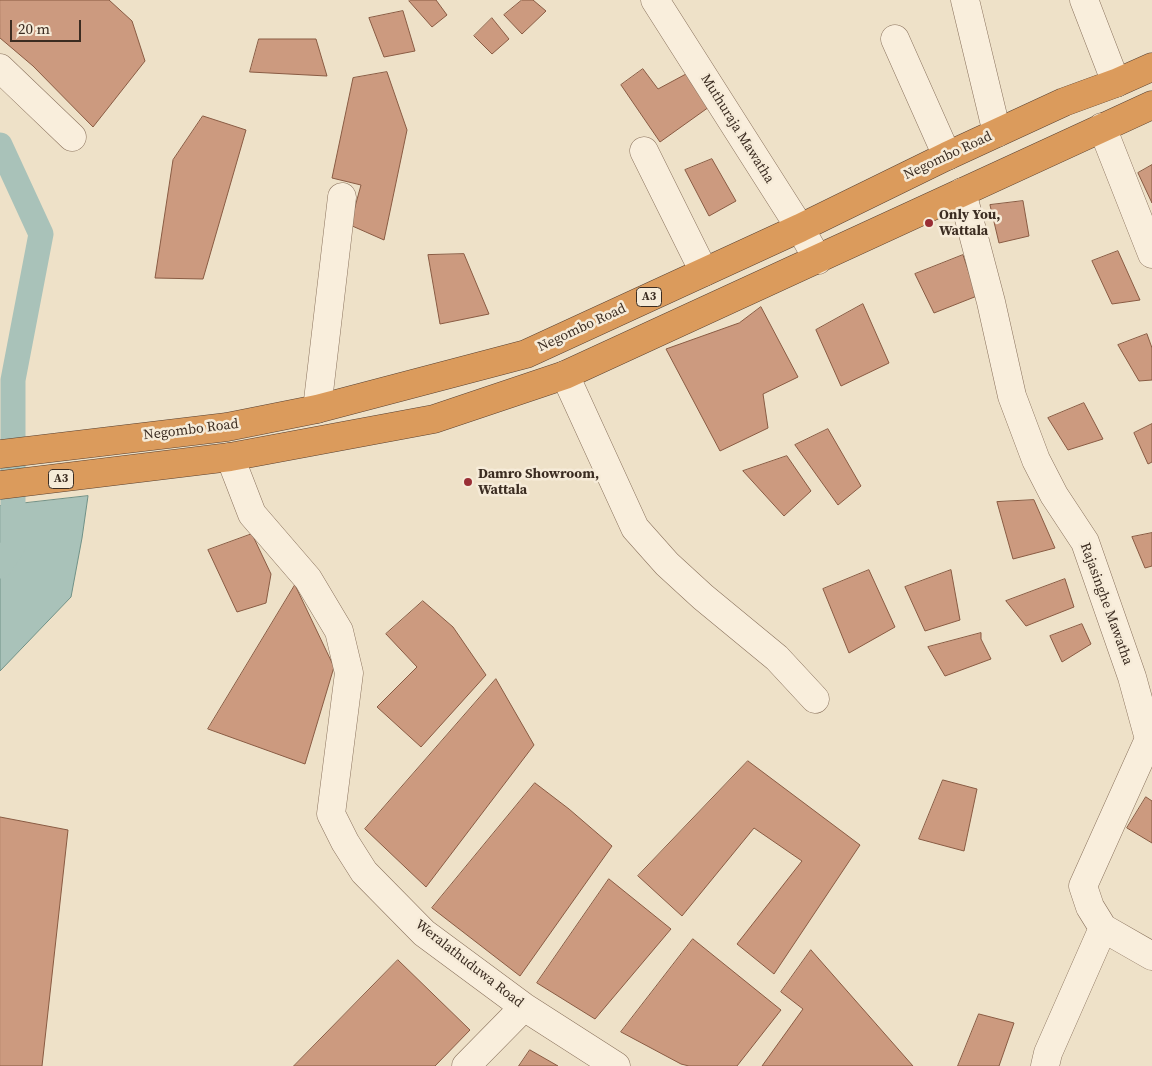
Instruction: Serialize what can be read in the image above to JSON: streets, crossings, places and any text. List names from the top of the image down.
{
  "streets": {
    "highway": ["Negombo Road", "A3"],
    "street": ["Muthuraja Mawatha", "Rajasinghe Mawatha", "Weralathuduwa Road"]
  },
  "crossings": [
    ["Muthuraja Mawatha", "Negombo Road"],
    ["Muthuraja Mawatha", "A3"],
    ["A3", "Rajasinghe Mawatha"],
    ["A3", "Weralathuduwa Road"]
  ],
  "places": ["Only You, Wattala", "Damro Showroom, Wattala"],
  "scale_bar": "20 m"
}
